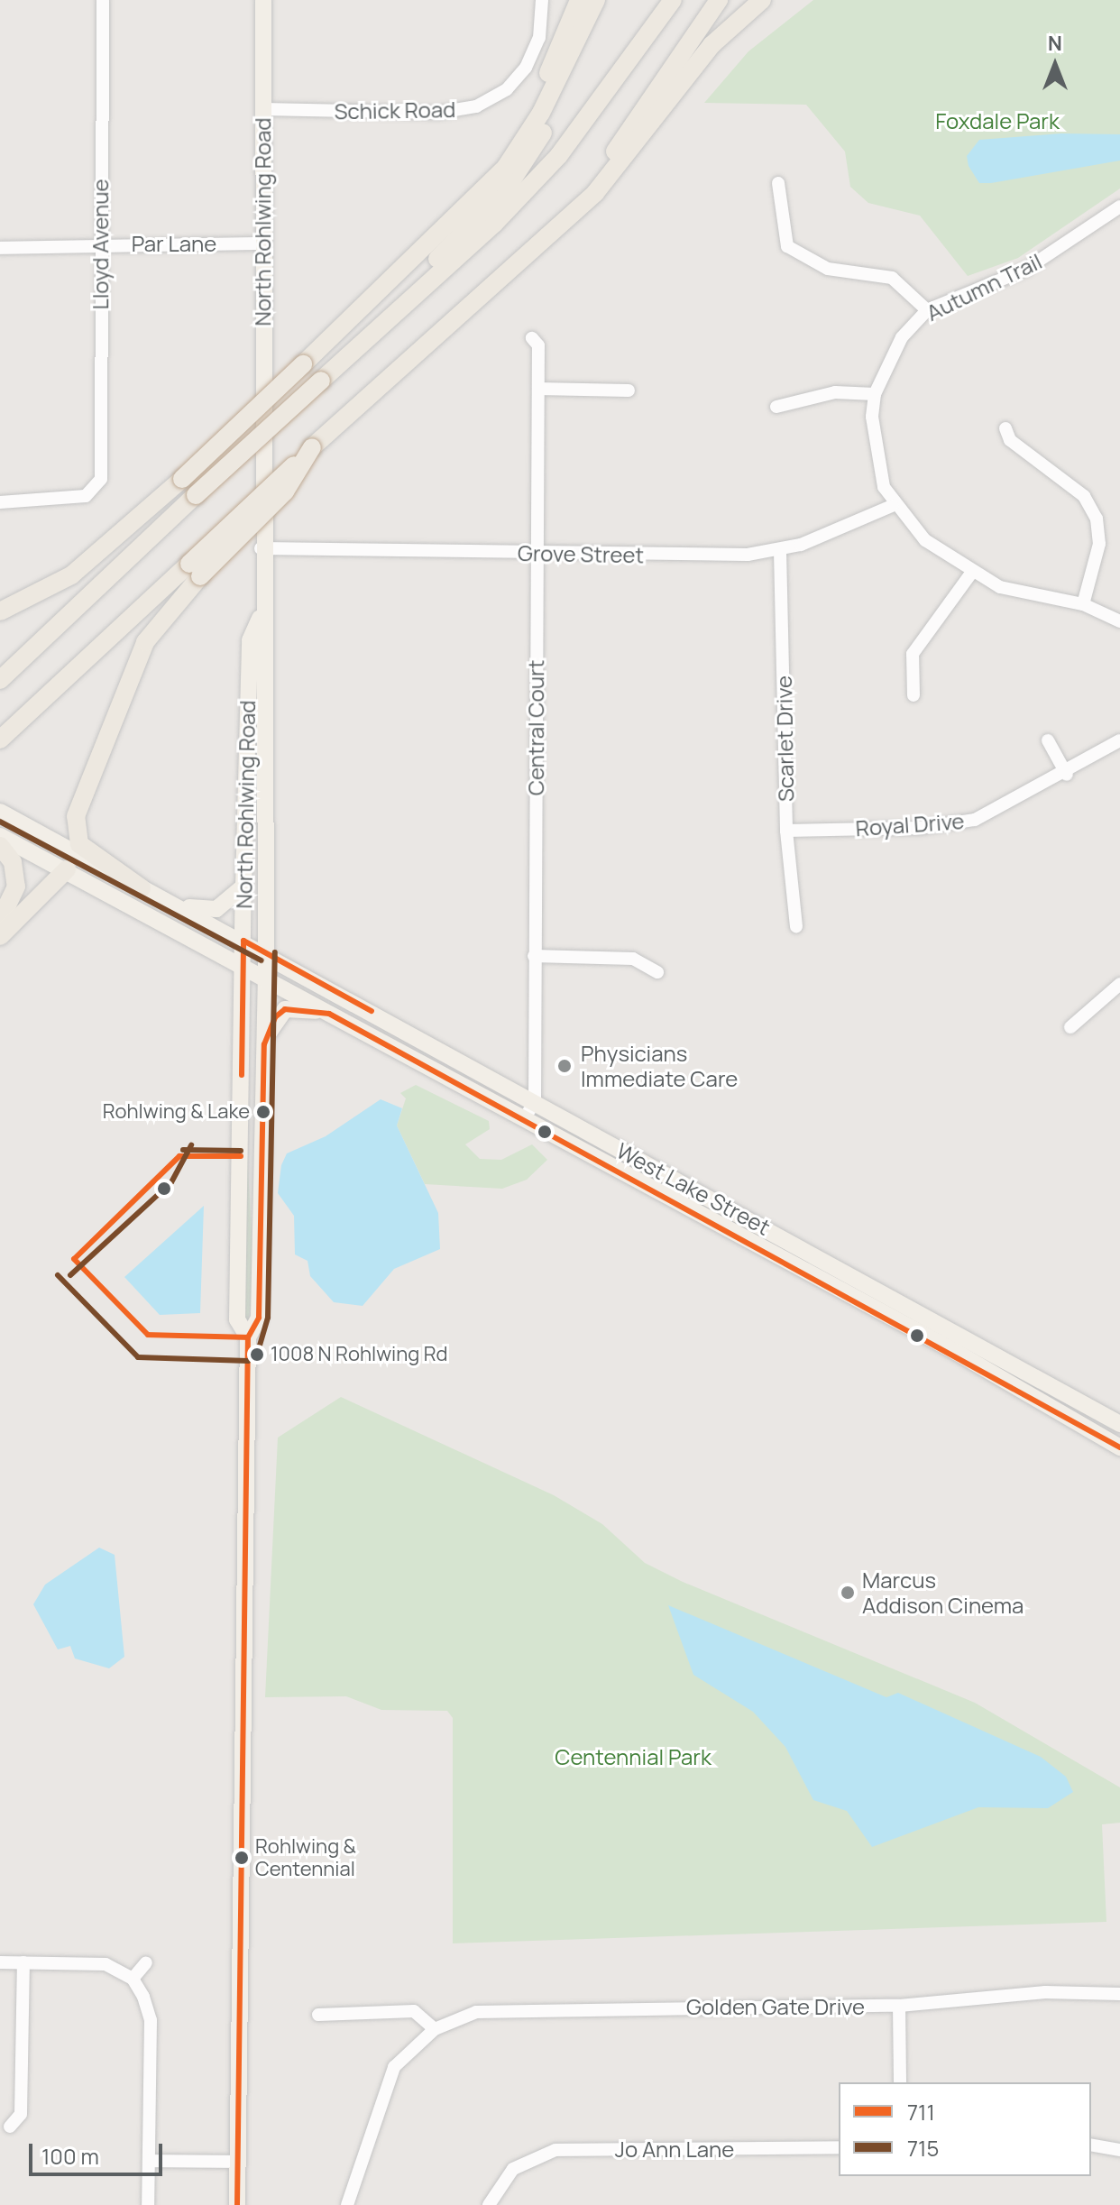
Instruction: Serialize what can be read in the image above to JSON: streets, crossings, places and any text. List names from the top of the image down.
{
  "streets": {
    "main road": ["North Rohlwing Road", "West Lake Street"],
    "street": [
      "Schick Road",
      "Par Lane",
      "Lloyd Avenue",
      "Autumn Trail",
      "Grove Street",
      "Central Court",
      "Scarlet Drive",
      "Royal Drive",
      "Golden Gate Drive",
      "Jo Ann Lane"
    ]
  },
  "crossings": [
    ["Schick Road", "North Rohlwing Road"],
    ["North Rohlwing Road", "Par Lane"],
    ["North Rohlwing Road", "Grove Street"],
    ["North Rohlwing Road", "West Lake Street"],
    ["Par Lane", "Lloyd Avenue"],
    ["Grove Street", "Central Court"],
    ["Grove Street", "Scarlet Drive"],
    ["Central Court", "West Lake Street"],
    ["Scarlet Drive", "Royal Drive"]
  ],
  "parks": ["Foxdale Park", "Centennial Park"],
  "places": [
    "Physicians Immediate Care",
    "Rohlwing & Lake",
    "1008 N Rohlwing Rd",
    "Marcus Addison Cinema",
    "Rohlwing & Centennial"
  ],
  "lines": ["transit line 715", "transit line 711"],
  "legend": ["711", "715"],
  "scale_bar": "100 m",
  "north": "top"
}
